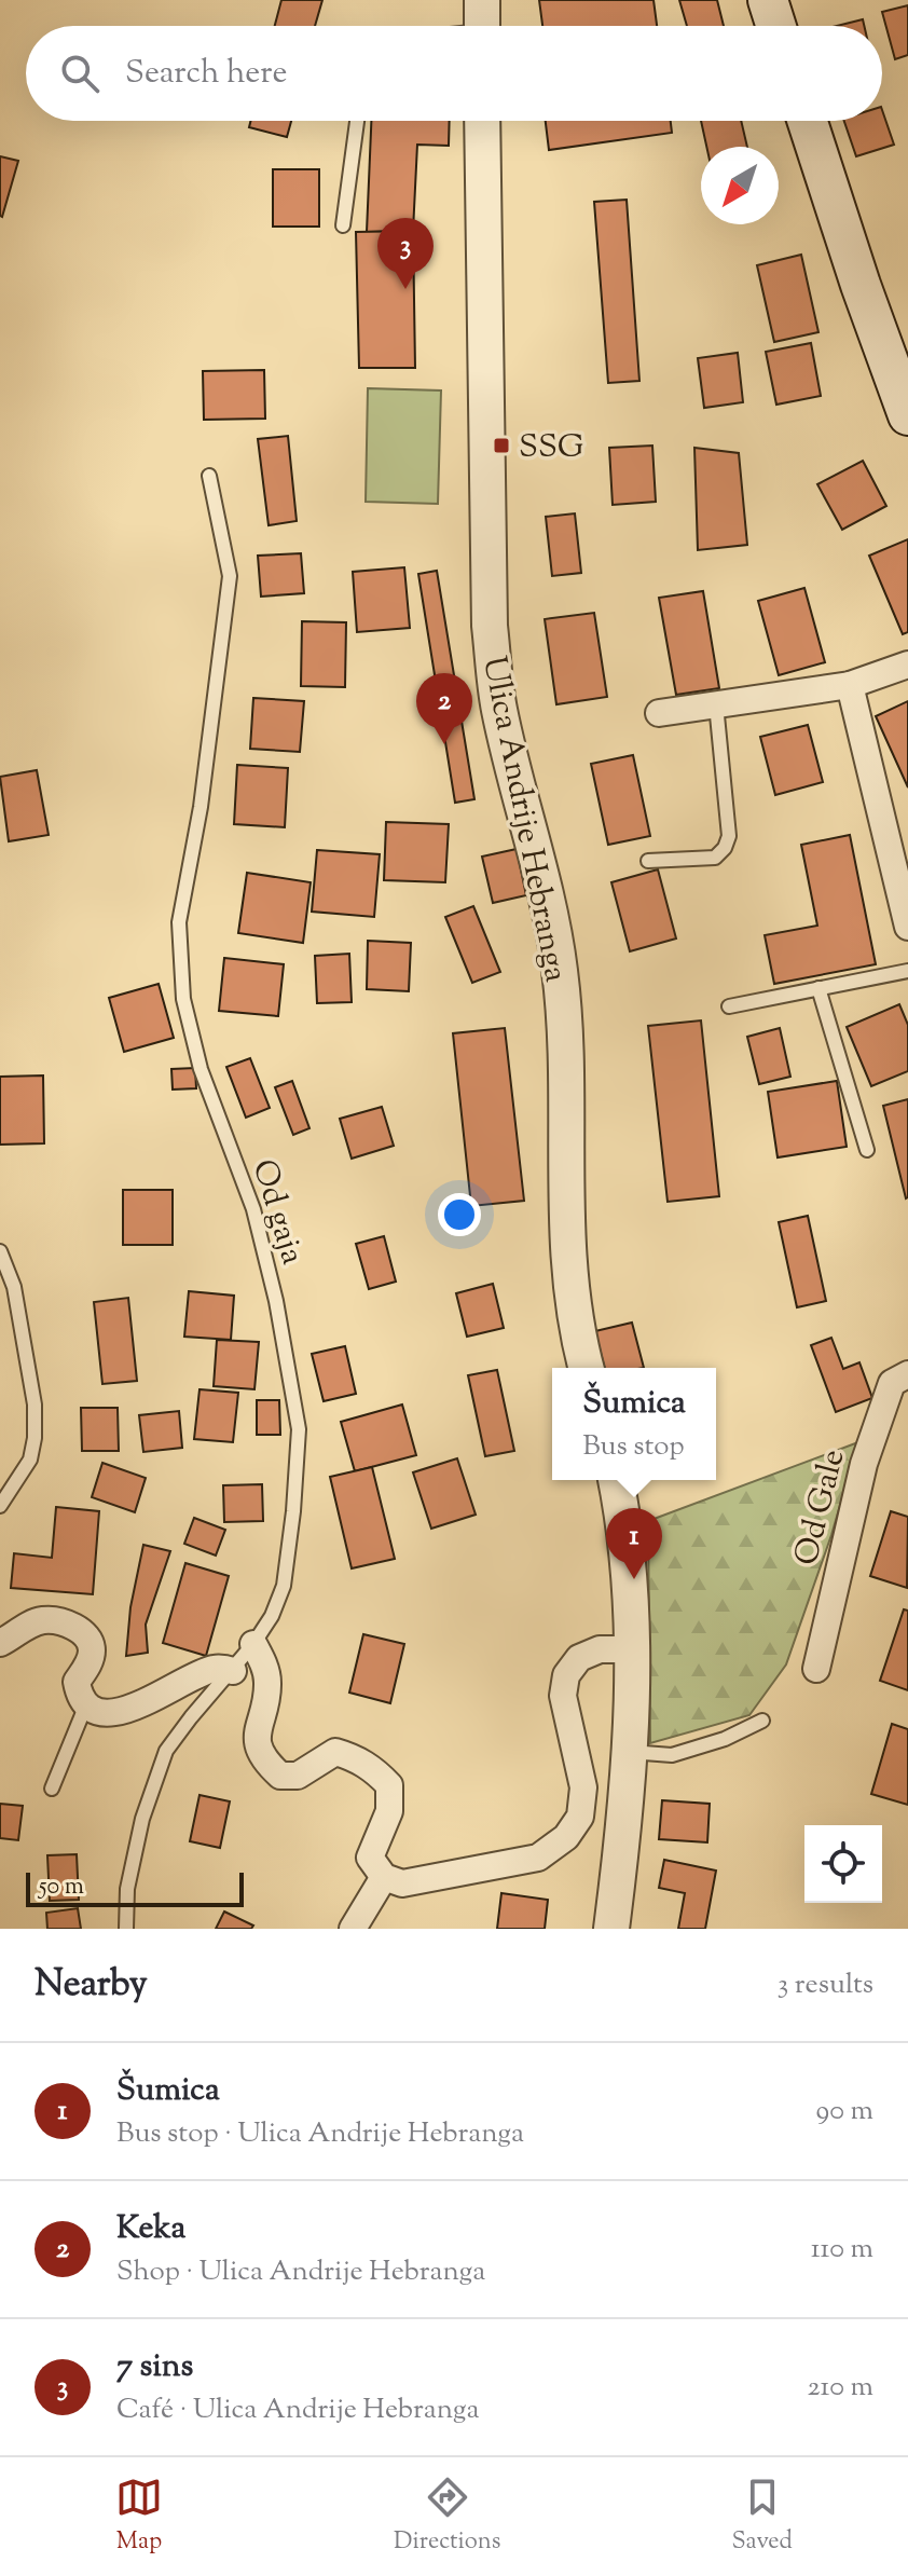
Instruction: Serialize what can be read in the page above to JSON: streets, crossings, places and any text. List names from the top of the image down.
{
  "streets": {
    "street": ["Ulica Andrije Hebranga", "Od Gale"],
    "lane": ["Od gaja"]
  },
  "places": {
    "transit": ["SSG"]
  },
  "scale_bar": "50 m",
  "north": "bottom left",
  "page": {
    "search": "Search here",
    "pins": ["3", "2", "1"],
    "popup": ["Šumica", "Bus stop"],
    "scale": "50 m",
    "heading": ["Nearby", "3 results"],
    "list": [
      {
        "mark": "1",
        "name": "Šumica",
        "note": "Bus stop · Ulica Andrije Hebranga",
        "value": "90 m"
      },
      {
        "mark": "2",
        "name": "Keka",
        "note": "Shop · Ulica Andrije Hebranga",
        "value": "110 m"
      },
      {
        "mark": "3",
        "name": "7 sins",
        "note": "Café · Ulica Andrije Hebranga",
        "value": "210 m"
      }
    ],
    "nav": ["Map", "Directions", "Saved"]
  }
}
